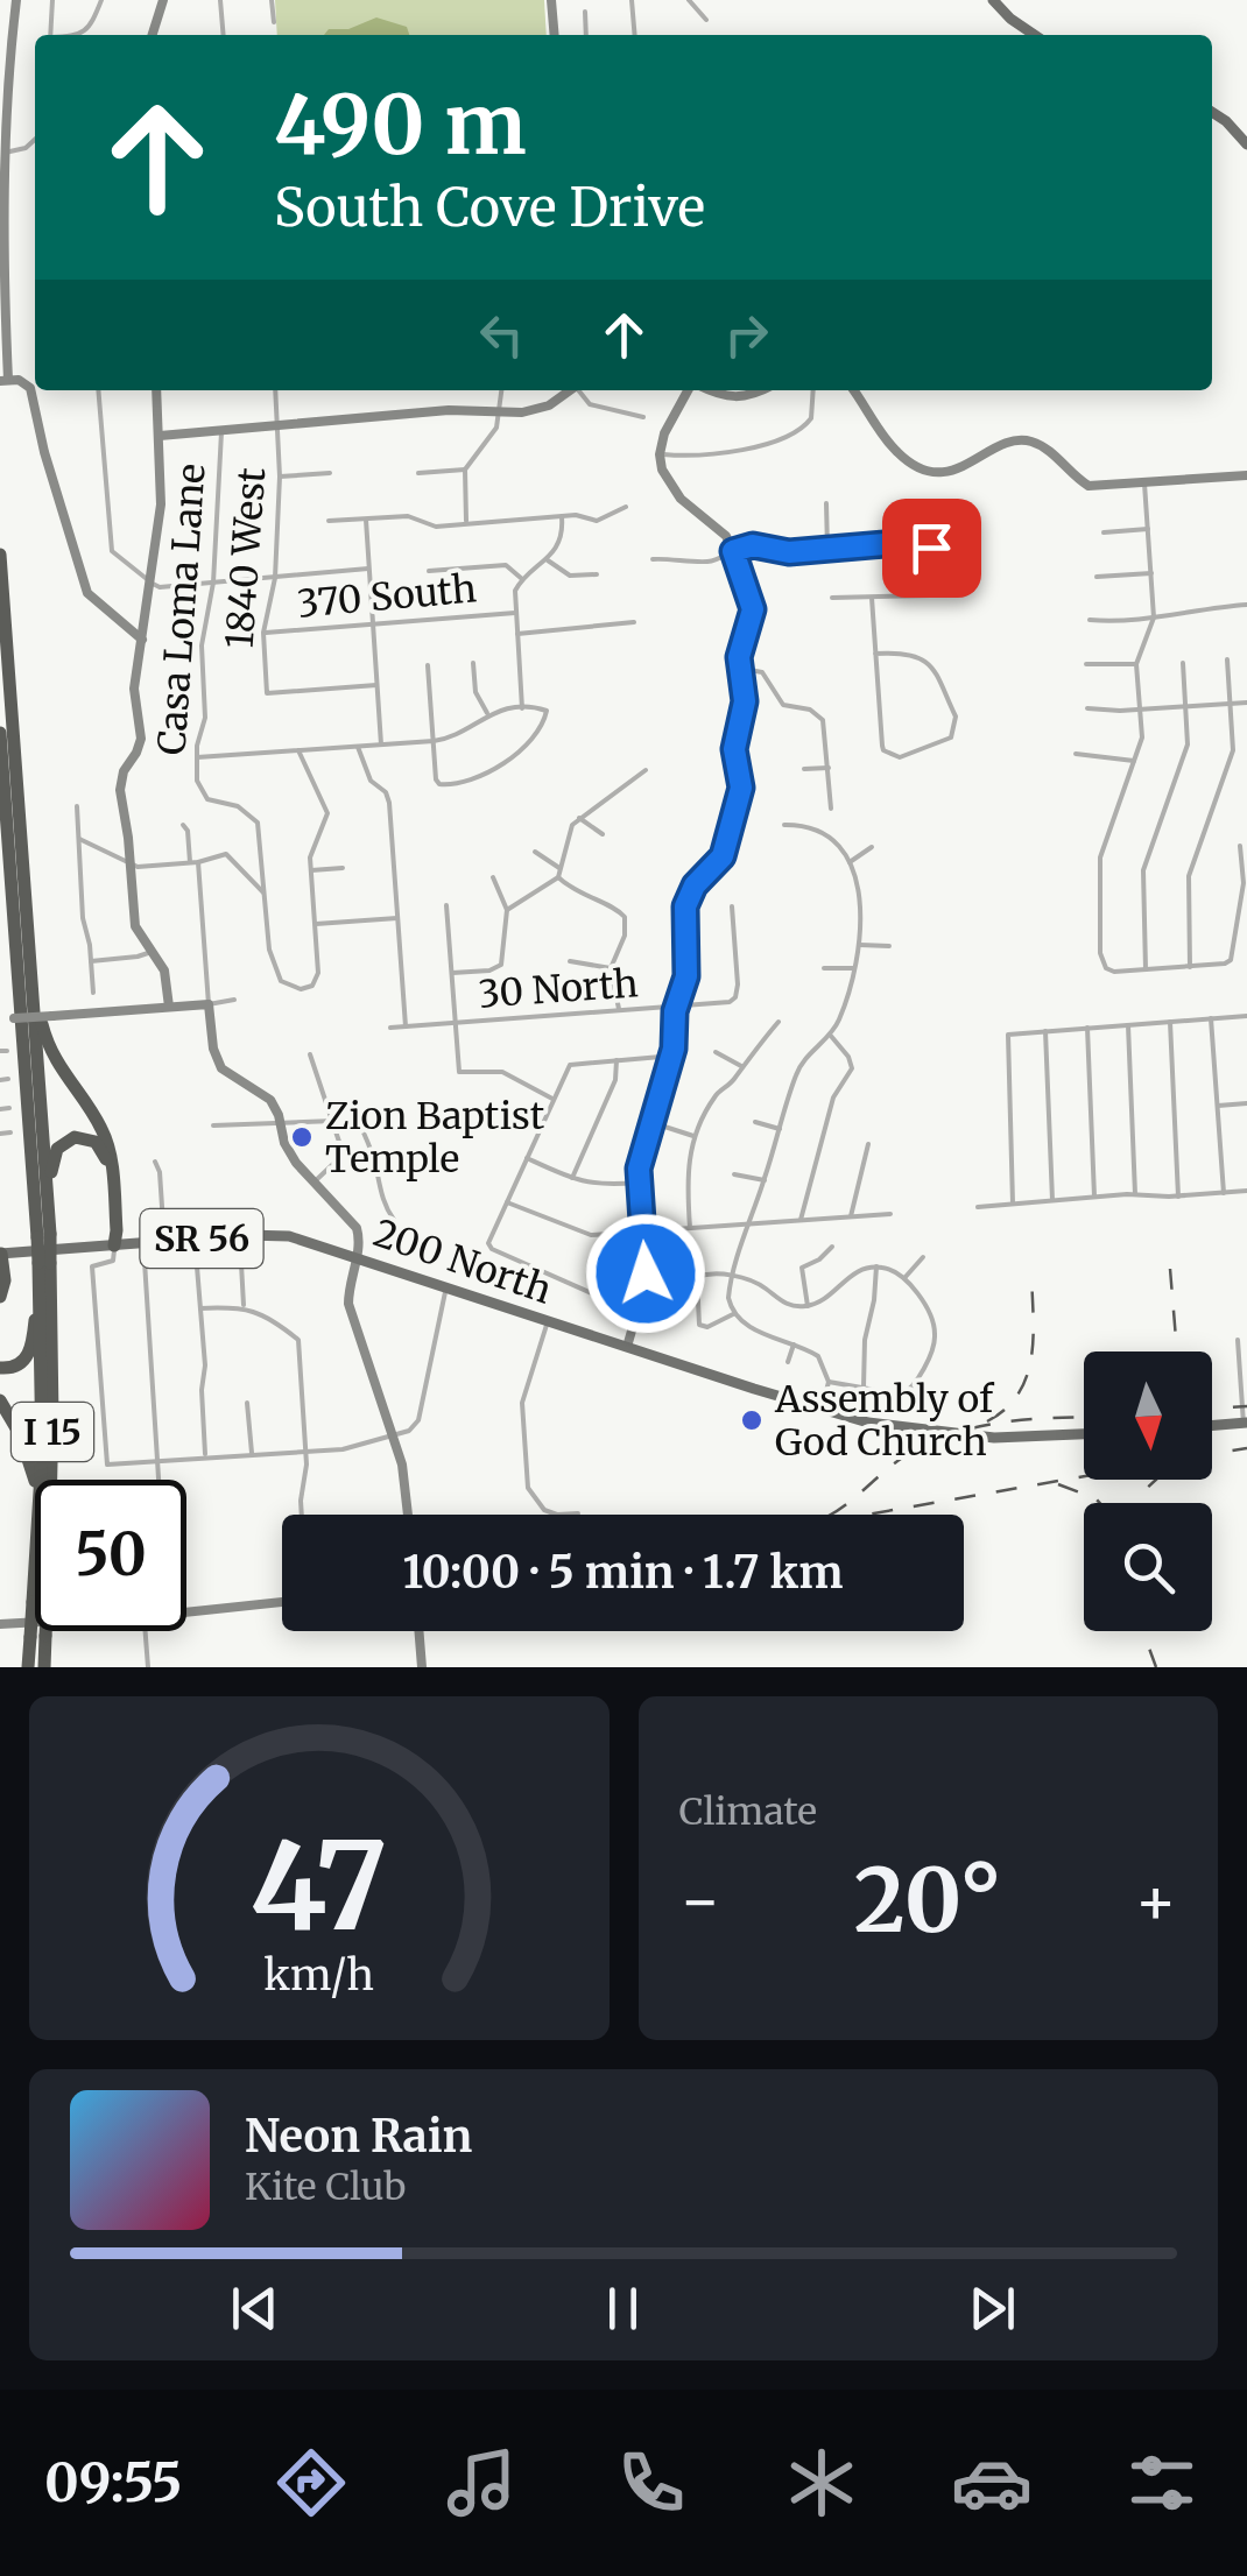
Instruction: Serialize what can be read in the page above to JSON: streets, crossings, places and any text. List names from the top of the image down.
{
  "streets": {
    "highway": ["I 15"],
    "main road": ["SR 56", "200 North"],
    "street": [
      "1840 West",
      "370 South",
      "Casa Loma Lane",
      "30 North"
    ]
  },
  "crossings": [
    ["1840 West", "370 South"]
  ],
  "places": ["Zion Baptist Temple", "Assembly of God Church"],
  "north": "bottom",
  "page": {
    "turn": ["490 m", "South Cove Drive"],
    "limit": "50",
    "trip": "10:00 · 5 min · 1.7 km",
    "tile": "Climate",
    "heat": ["−", "20°", "+"],
    "song": ["Neon Rain", "Kite Club"],
    "tabs": "09:55",
    "gauge": ["47", "km/h"]
  }
}
